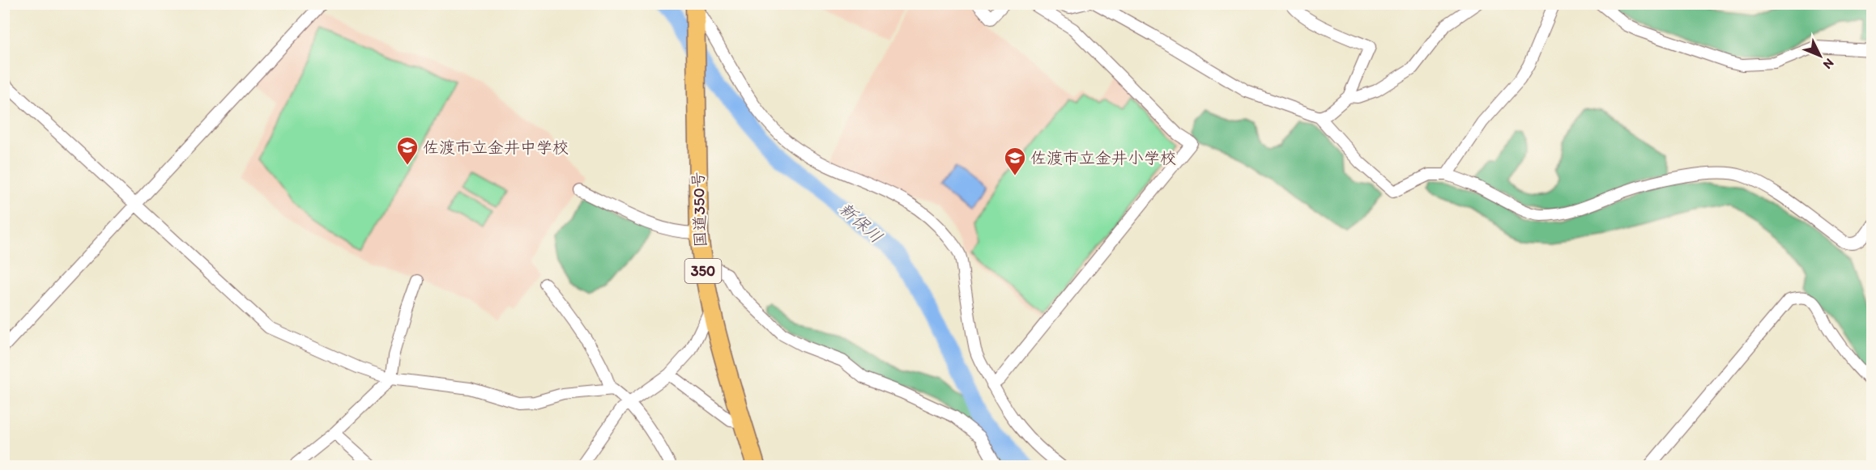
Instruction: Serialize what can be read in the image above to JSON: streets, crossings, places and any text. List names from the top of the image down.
{
  "streets": {
    "highway": ["国道350号", "350"]
  },
  "water": ["新保川"],
  "places": {
    "school or university": ["佐渡市立金井中学校", "佐渡市立金井小学校"]
  },
  "north": "bottom right"
}
